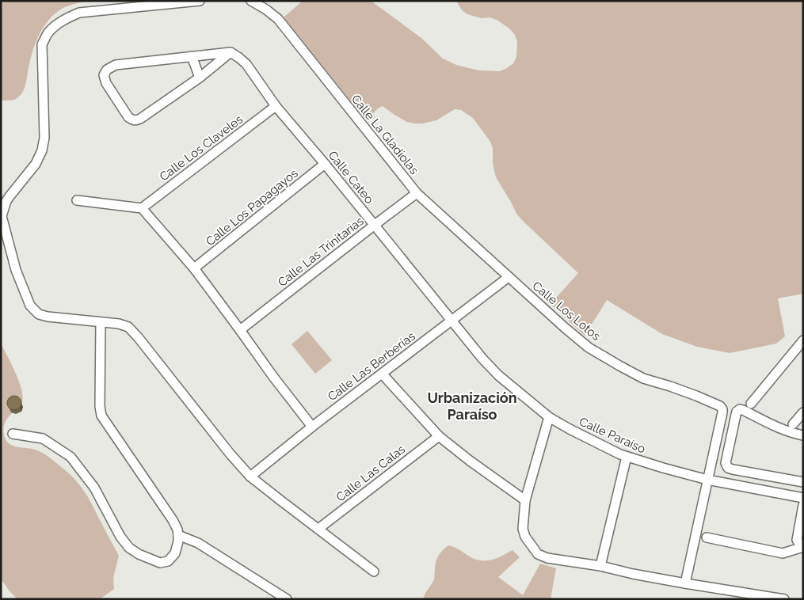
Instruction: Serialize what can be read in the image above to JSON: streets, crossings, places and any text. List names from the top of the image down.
{
  "streets": {
    "street": [
      "Calle La Gladiolas",
      "Calle Los Claveles",
      "Calle Cateo",
      "Calle Los Papagayos",
      "Calle Las Trinitarias",
      "Calle Los Lotos",
      "Calle Las Berberías",
      "Calle Paraíso",
      "Calle Las Calas"
    ]
  },
  "crossings": [
    ["Calle La Gladiolas", "Calle Las Trinitarias"],
    ["Calle La Gladiolas", "Calle Los Lotos"],
    ["Calle La Gladiolas", "Calle Las Berberías"],
    ["Calle Los Claveles", "Calle Cateo"],
    ["Calle Cateo", "Calle Los Papagayos"],
    ["Calle Cateo", "Calle Las Trinitarias"],
    ["Calle Cateo", "Calle Las Berberías"],
    ["Calle Cateo", "Calle Paraíso"],
    ["Calle Los Lotos", "Calle Las Berberías"],
    ["Calle Los Lotos", "Calle Paraíso"],
    ["Calle Las Berberías", "Calle Paraíso"]
  ],
  "districts": ["Urbanización Paraíso"]
}
